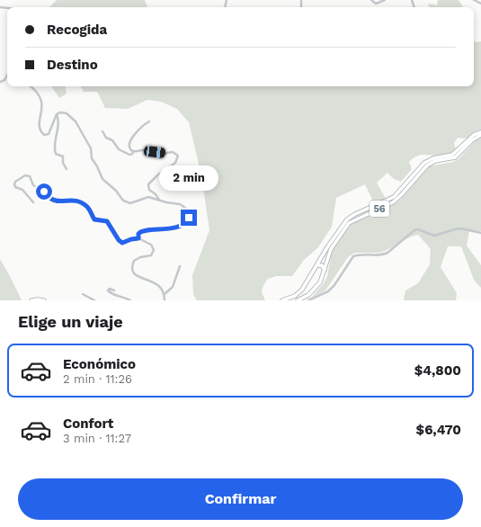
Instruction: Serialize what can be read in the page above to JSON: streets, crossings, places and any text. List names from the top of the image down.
{
  "streets": {
    "main road": ["56"]
  },
  "page": {
    "banner": ["Recogida", "Destino"],
    "bubble": "2 min",
    "heading": "Elige un viaje",
    "list": [
      {
        "name": "Económico",
        "note": "2 min · 11:26",
        "value": "$4,800"
      },
      {
        "name": "Confort",
        "note": "3 min · 11:27",
        "value": "$6,470"
      }
    ],
    "buttons": "Confirmar"
  }
}
